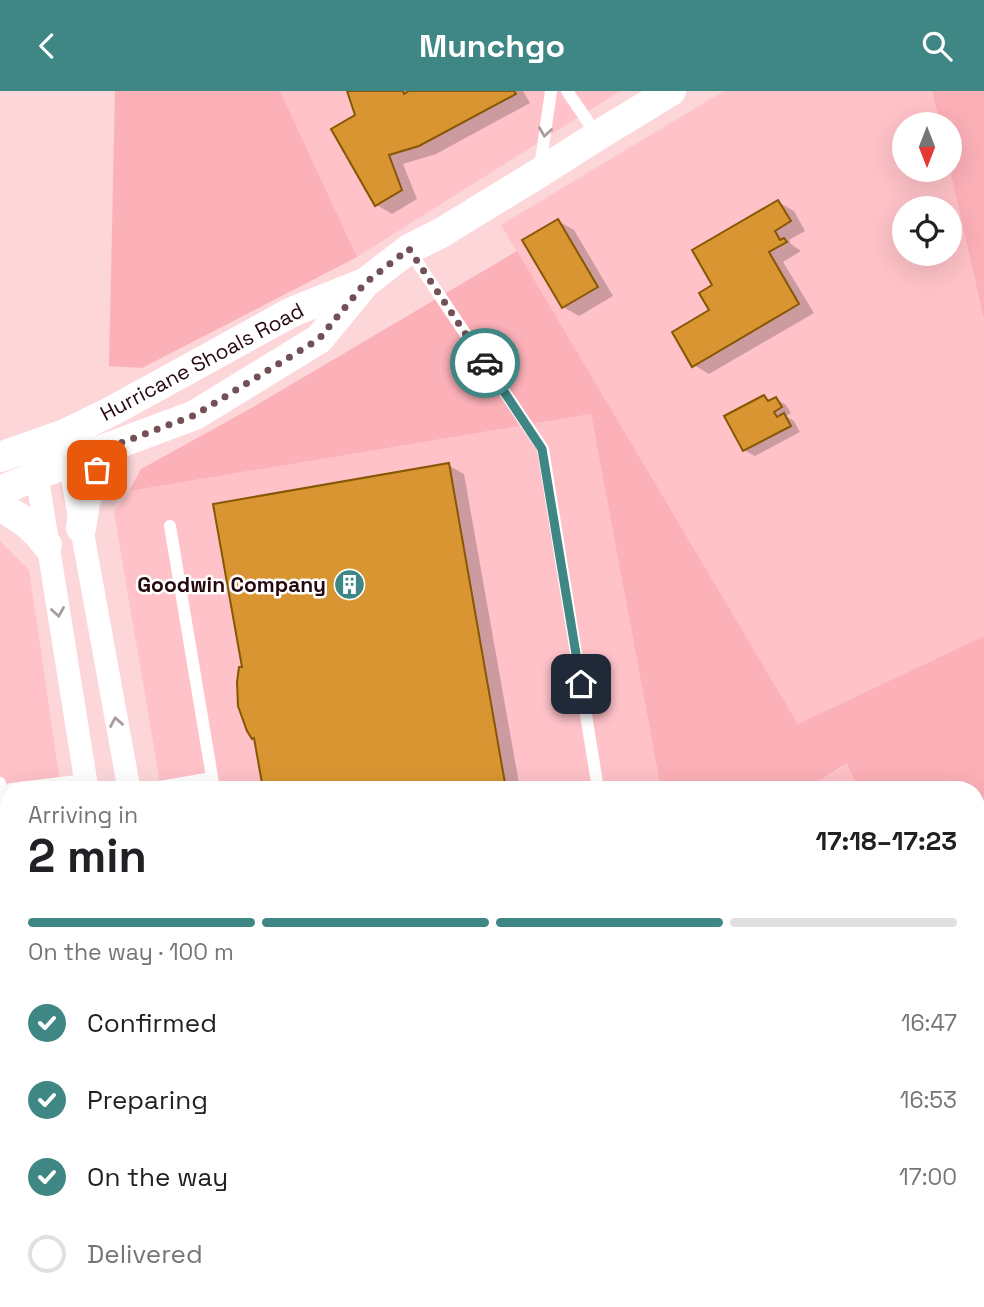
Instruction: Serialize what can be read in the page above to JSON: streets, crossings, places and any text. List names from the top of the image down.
{
  "streets": {
    "street": ["Hurricane Shoals Road"]
  },
  "places": {
    "building": ["Goodwin Company"]
  },
  "north": "bottom",
  "page": {
    "header": "Munchgo",
    "heading": ["2 min", "Arriving in", "17:18–17:23"],
    "bar": "On the way · 100 m",
    "list": [
      ["Confirmed", "16:47"],
      ["Preparing", "16:53"],
      ["On the way", "17:00"],
      "Delivered"
    ]
  }
}
